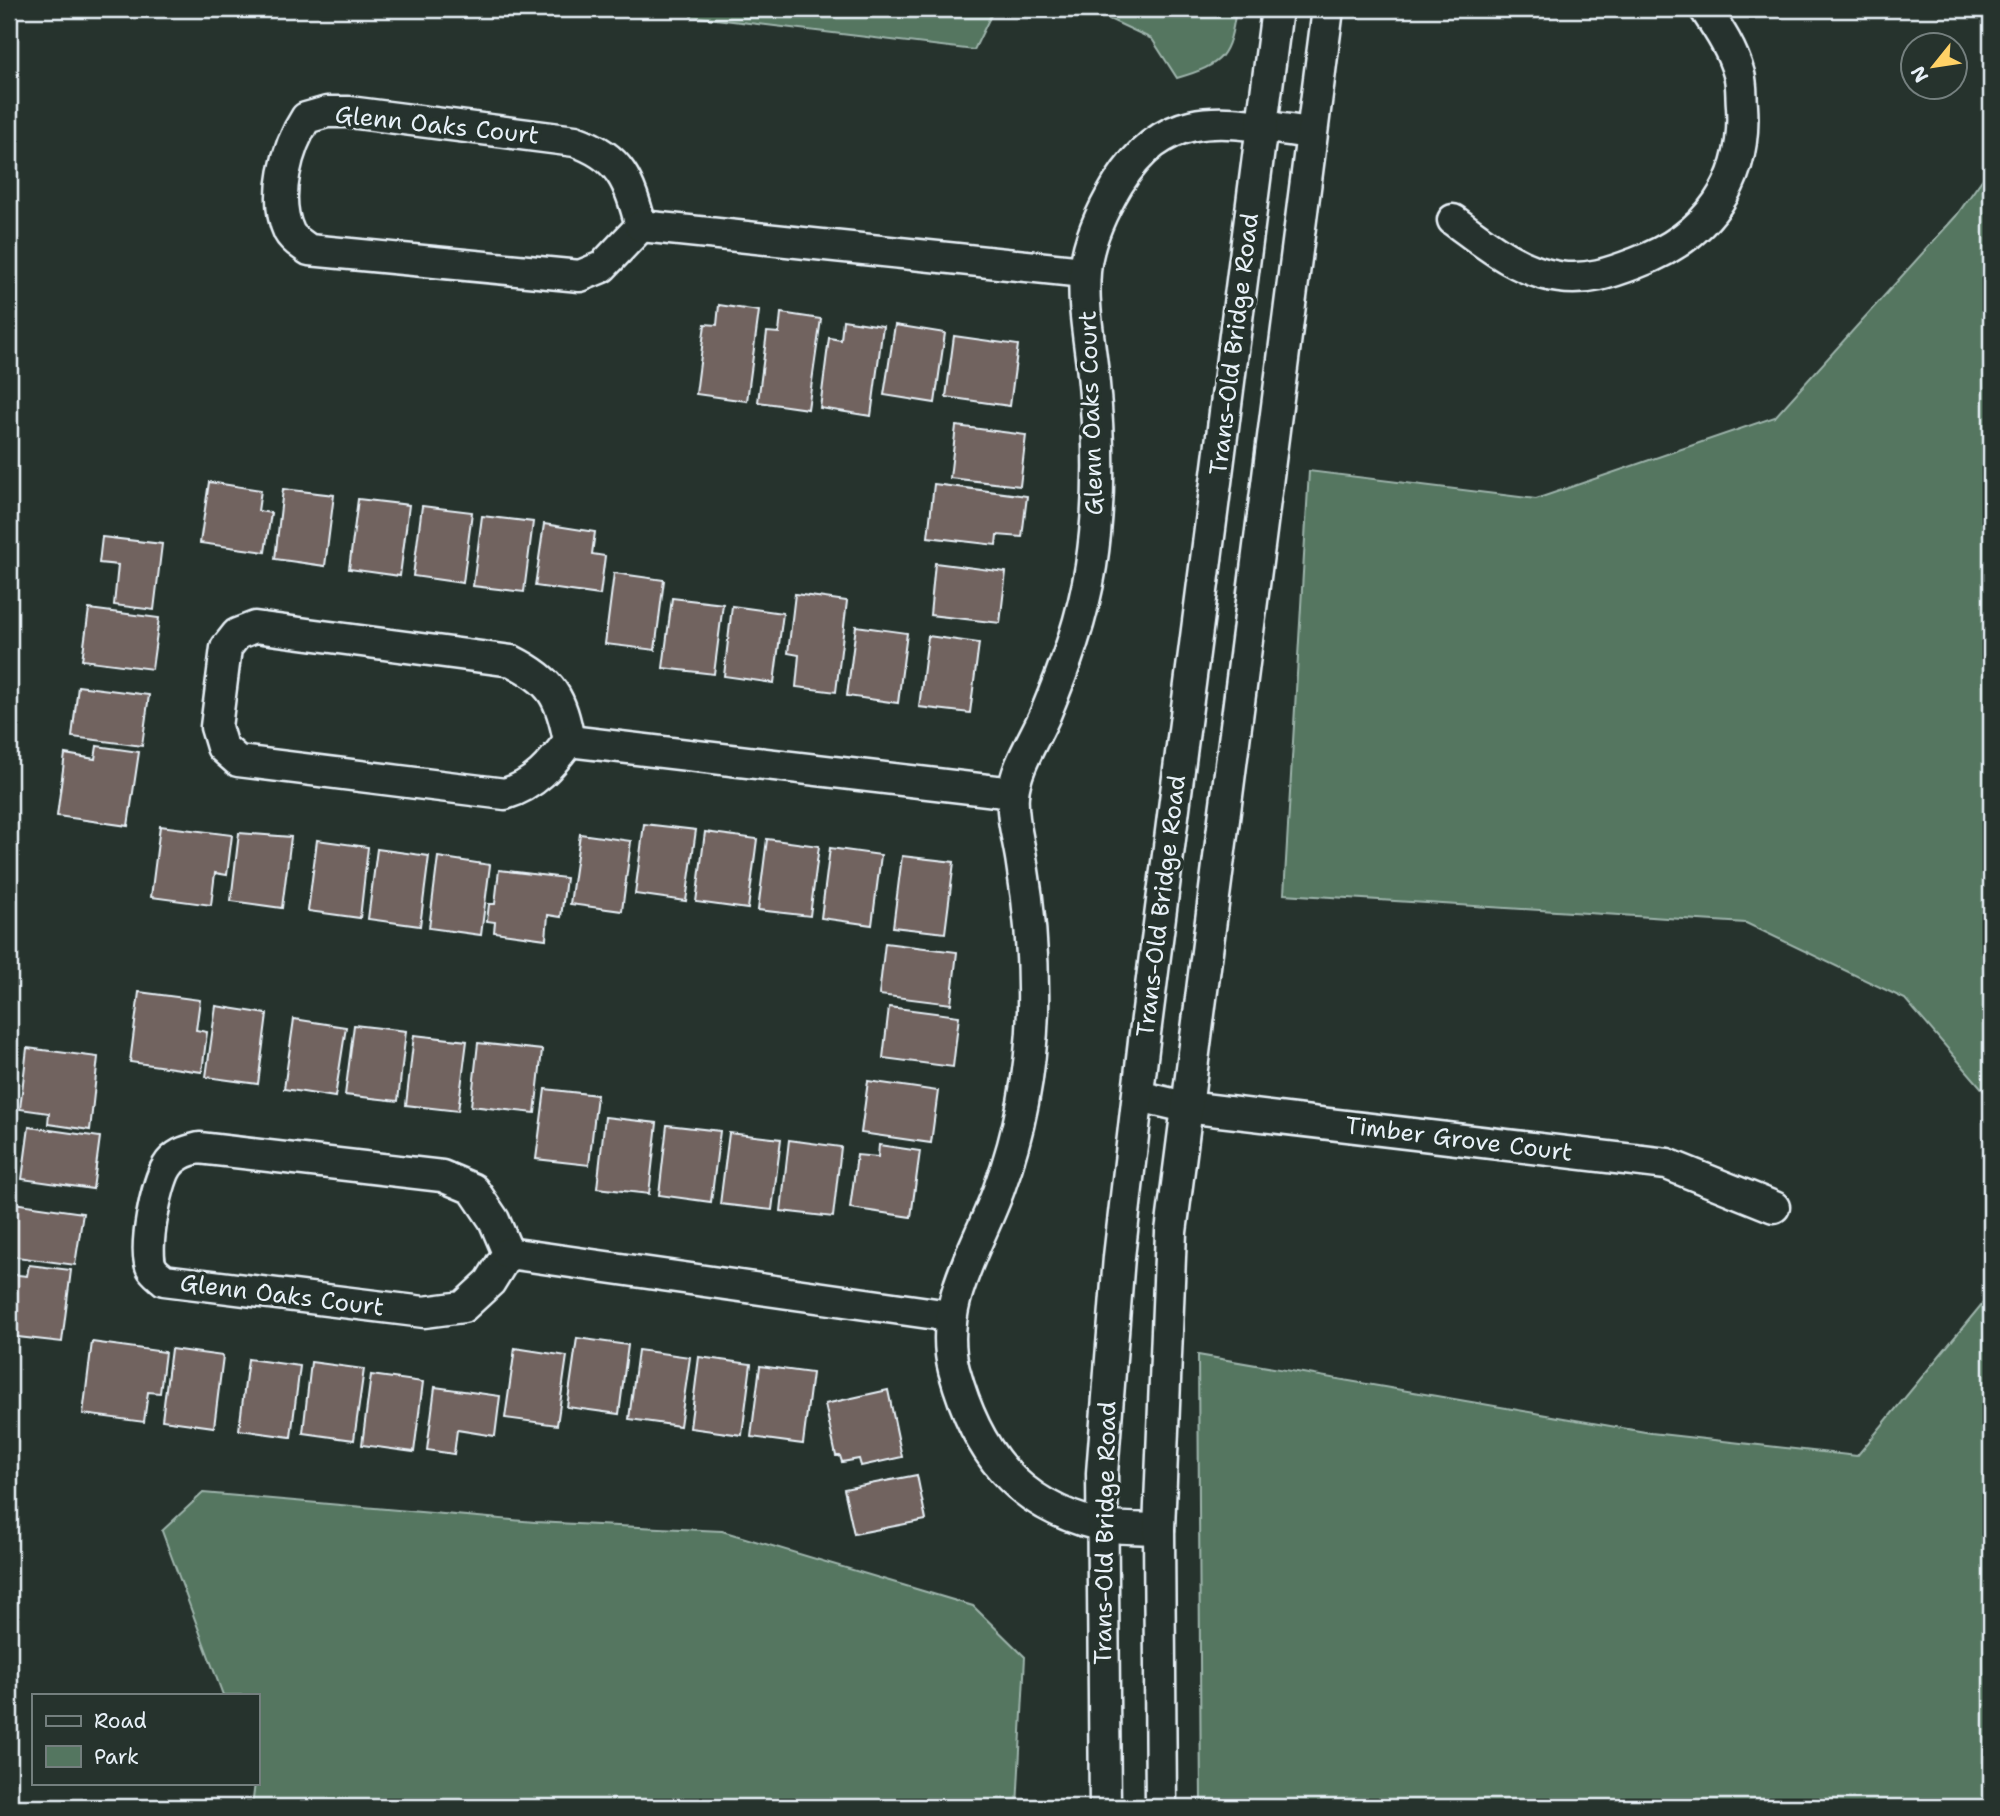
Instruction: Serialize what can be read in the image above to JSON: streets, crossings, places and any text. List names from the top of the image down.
{
  "streets": {
    "street": ["Glenn Oaks Court", "Trans-Old Bridge Road", "Timber Grove Court"]
  },
  "crossings": [
    ["Glenn Oaks Court", "Trans-Old Bridge Road"],
    ["Trans-Old Bridge Road", "Timber Grove Court"]
  ],
  "legend": ["Road", "Park"],
  "north": "bottom left"
}
